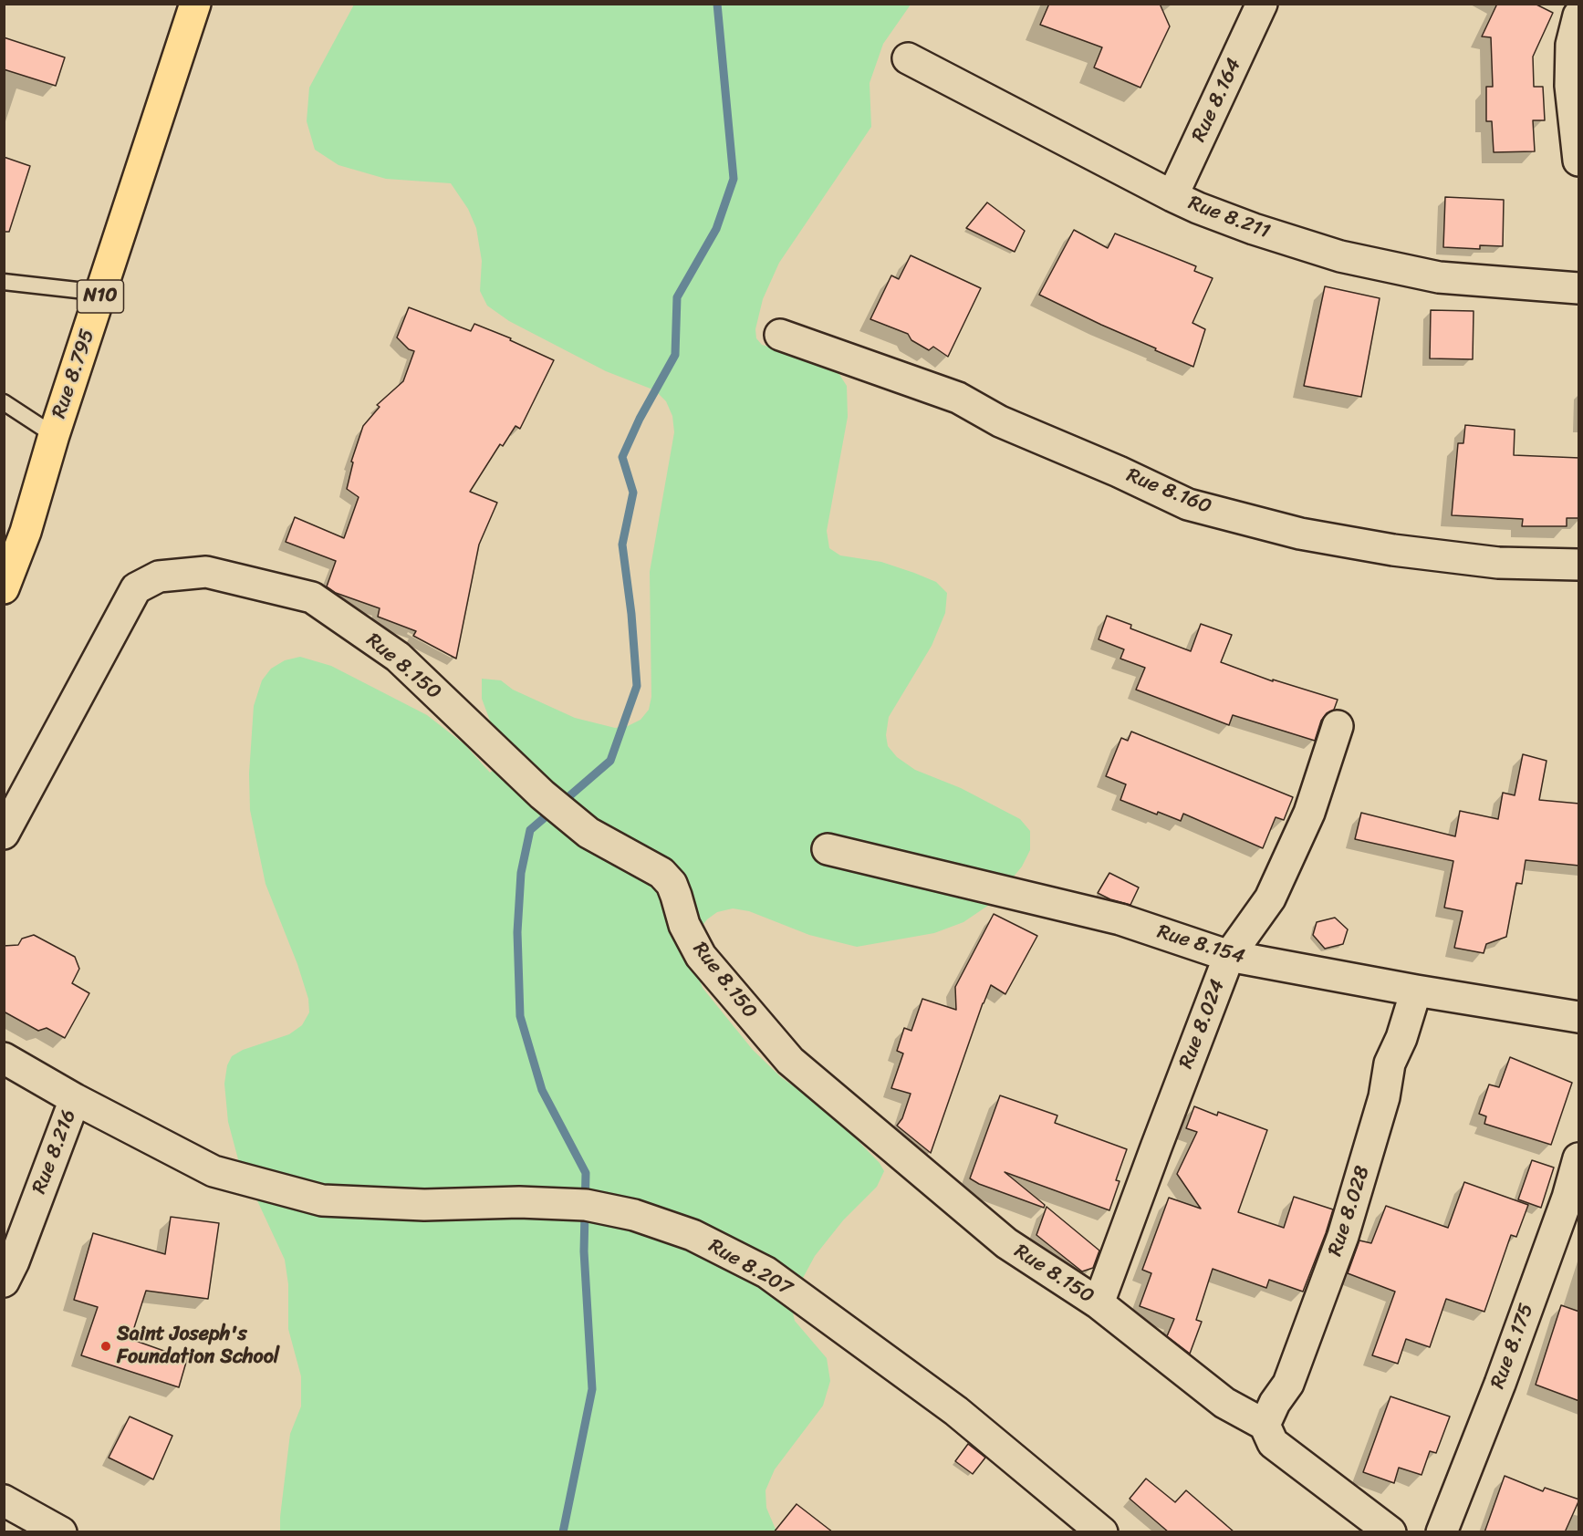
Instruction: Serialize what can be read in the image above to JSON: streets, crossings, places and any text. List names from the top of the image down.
{
  "streets": {
    "highway": ["N10", "Rue 8.795"],
    "street": [
      "Rue 8.164",
      "Rue 8.211",
      "Rue 8.160",
      "Rue 8.150",
      "Rue 8.154",
      "Rue 8.024",
      "Rue 8.216",
      "Rue 8.028",
      "Rue 8.207",
      "Rue 8.175"
    ]
  },
  "crossings": [
    ["Rue 8.164", "Rue 8.211"],
    ["Rue 8.150", "Rue 8.024"],
    ["Rue 8.150", "Rue 8.028"],
    ["Rue 8.154", "Rue 8.024"],
    ["Rue 8.154", "Rue 8.028"],
    ["Rue 8.216", "Rue 8.207"]
  ],
  "places": ["Saint Joseph's Foundation School"]
}
